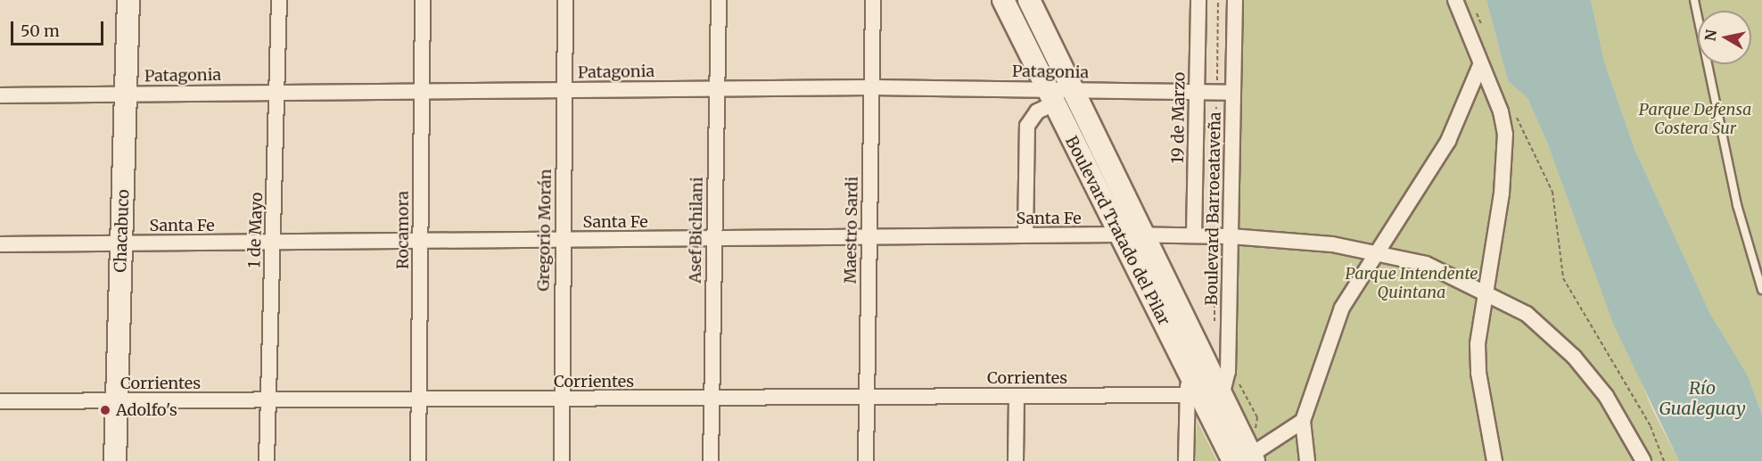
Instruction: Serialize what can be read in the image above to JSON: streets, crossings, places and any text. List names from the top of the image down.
{
  "streets": {
    "main road": ["Chacabuco", "Boulevard Tratado del Pilar"],
    "street": [
      "Patagonia",
      "19 de Marzo",
      "Boulevard Barroeataveña",
      "Santa Fe",
      "1 de Mayo",
      "Rocamora",
      "Gregorio Morán",
      "Asef Bichilani",
      "Maestro Sardi",
      "Corrientes"
    ]
  },
  "crossings": [
    ["Patagonia", "19 de Marzo"],
    ["Patagonia", "Boulevard Barroeataveña"],
    ["Patagonia", "1 de Mayo"],
    ["Patagonia", "Rocamora"],
    ["Patagonia", "Gregorio Morán"],
    ["Patagonia", "Asef Bichilani"],
    ["Patagonia", "Maestro Sardi"],
    ["Patagonia", "Chacabuco"],
    ["Patagonia", "Boulevard Tratado del Pilar"],
    ["19 de Marzo", "Santa Fe"],
    ["Boulevard Barroeataveña", "Santa Fe"],
    ["Boulevard Barroeataveña", "Boulevard Tratado del Pilar"],
    ["Santa Fe", "1 de Mayo"],
    ["Santa Fe", "Rocamora"],
    ["Santa Fe", "Gregorio Morán"],
    ["Santa Fe", "Asef Bichilani"],
    ["Santa Fe", "Maestro Sardi"],
    ["Santa Fe", "Chacabuco"],
    ["Santa Fe", "Boulevard Tratado del Pilar"],
    ["1 de Mayo", "Corrientes"],
    ["Rocamora", "Corrientes"],
    ["Gregorio Morán", "Corrientes"],
    ["Asef Bichilani", "Corrientes"],
    ["Maestro Sardi", "Corrientes"],
    ["Chacabuco", "Corrientes"]
  ],
  "water": ["Río Gualeguay"],
  "parks": ["Parque Defensa Costera Sur", "Parque Intendente Quintana"],
  "places": ["Adolfo's"],
  "scale_bar": "50 m",
  "north": "left"
}
